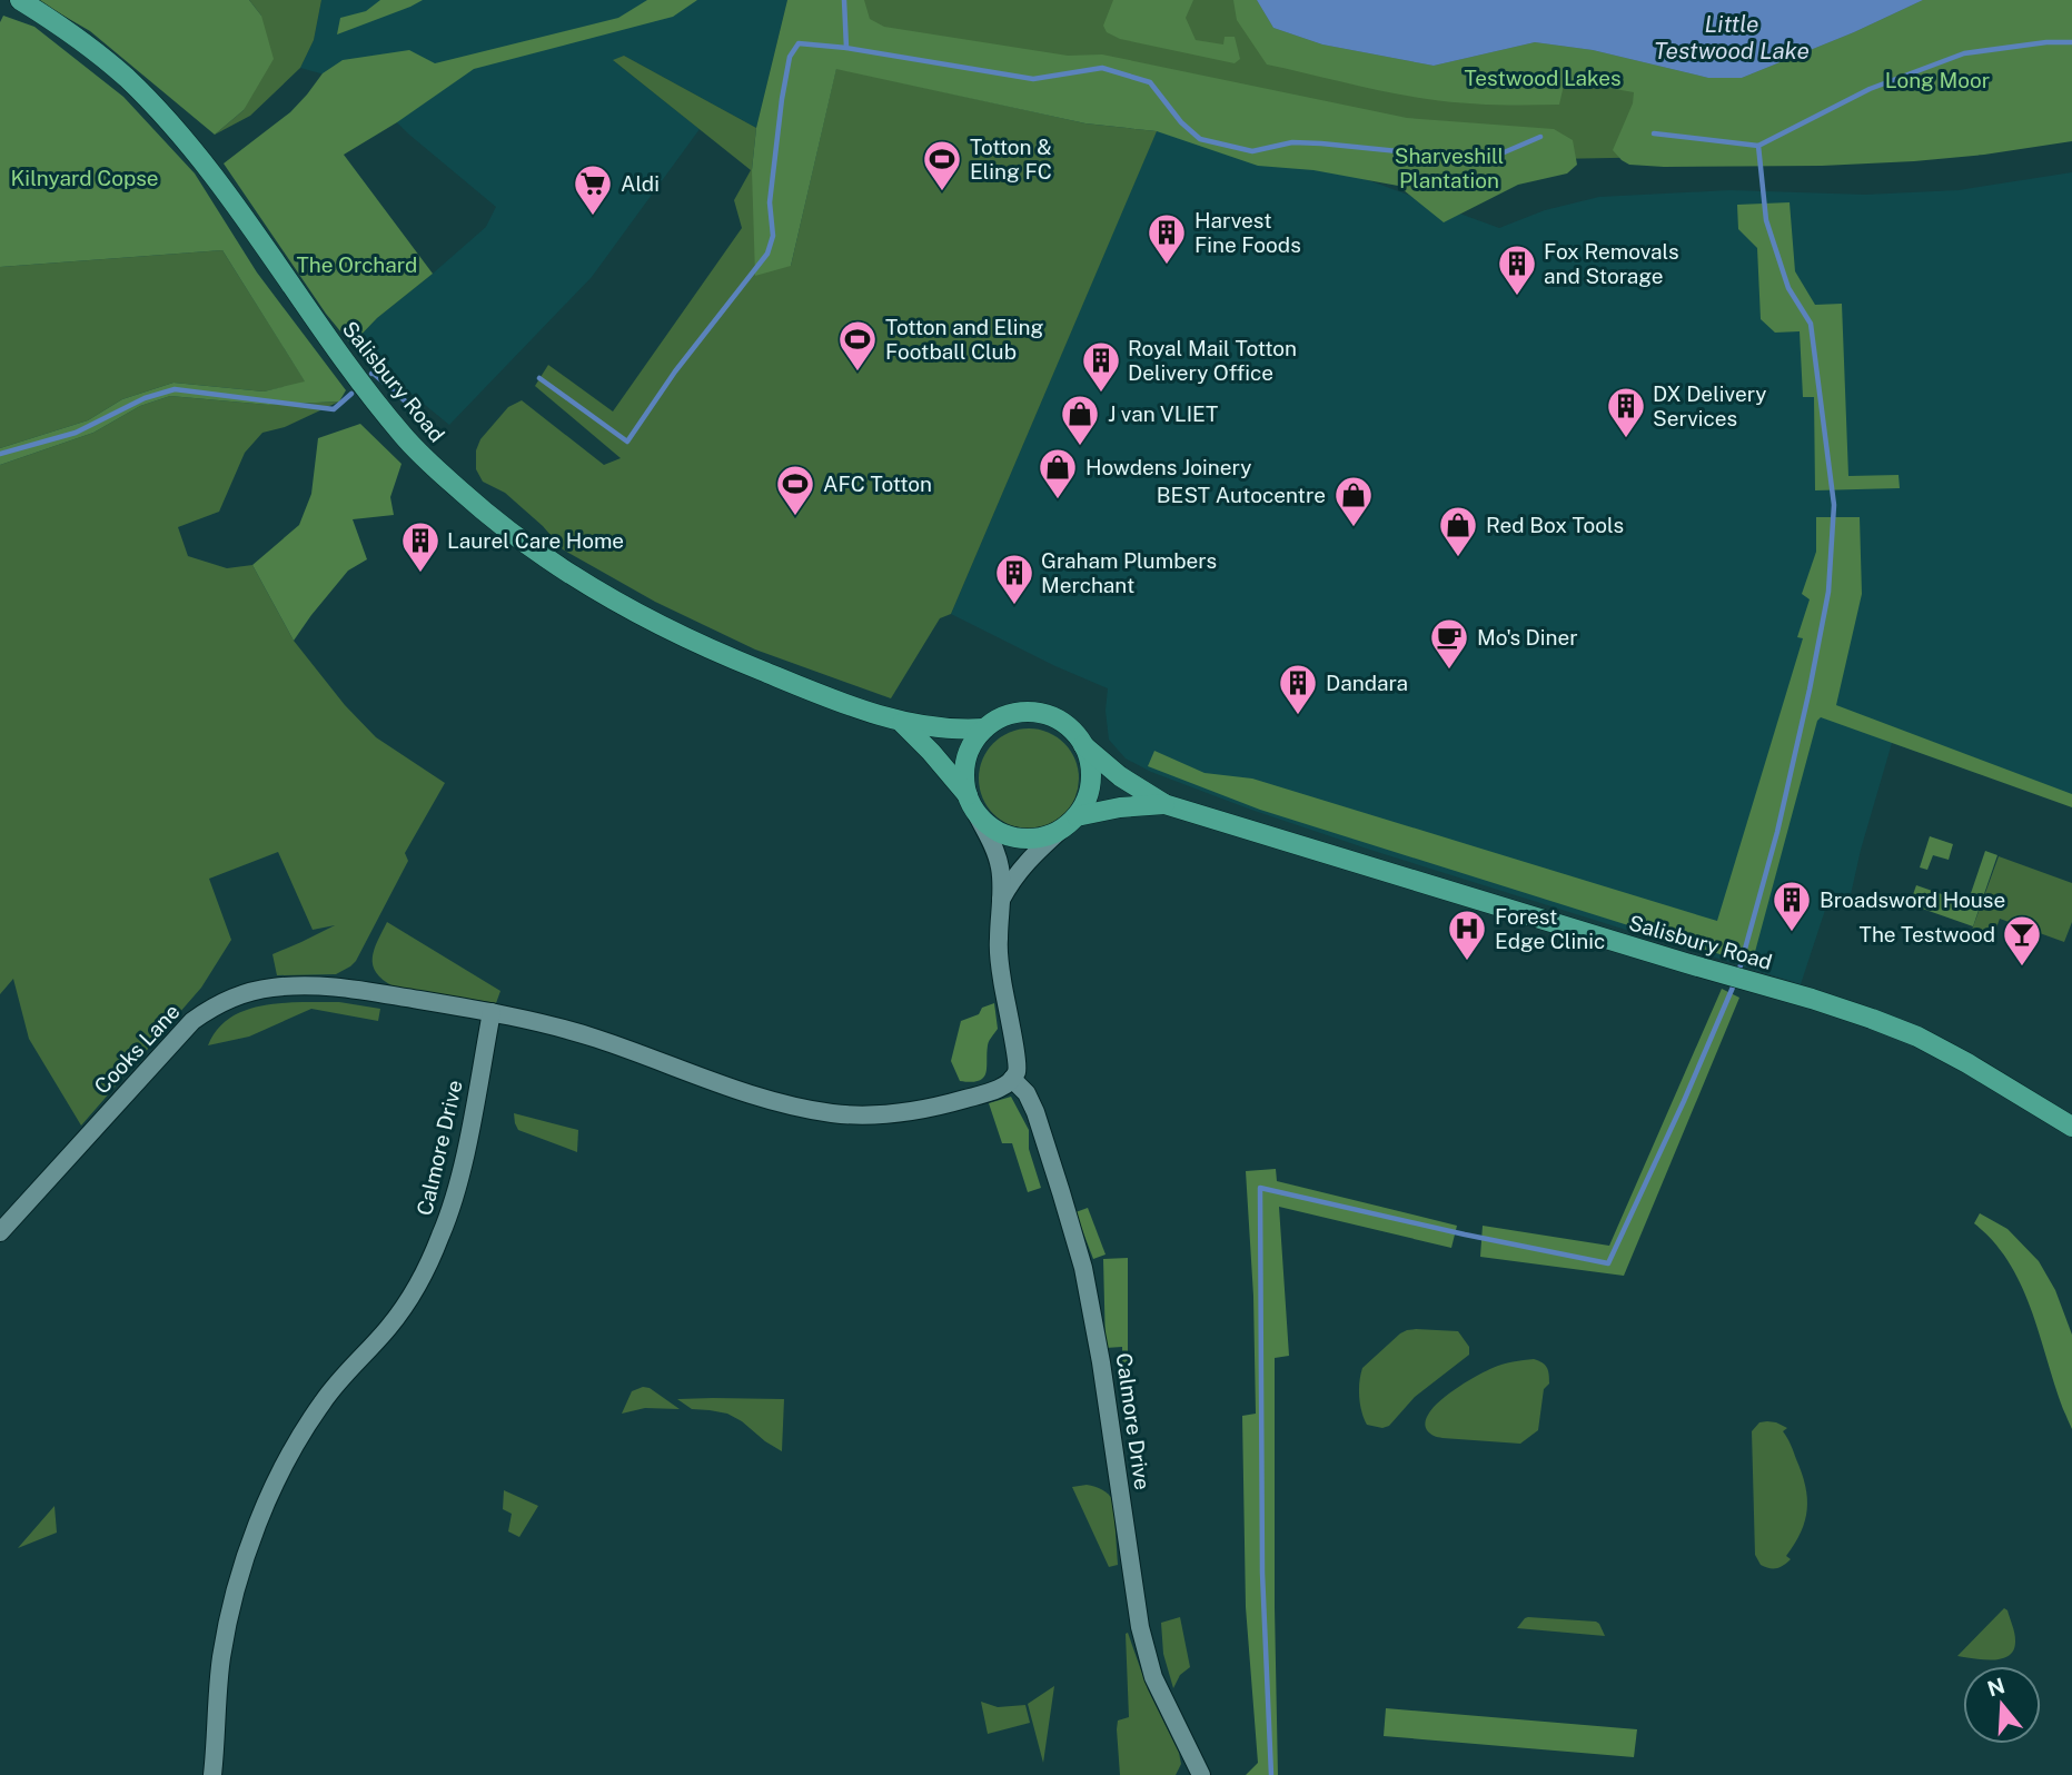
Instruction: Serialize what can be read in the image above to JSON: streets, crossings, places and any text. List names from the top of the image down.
{
  "streets": {
    "main road": ["Salisbury Road"],
    "street": ["Cooks Lane", "Calmore Drive"]
  },
  "crossings": [
    ["Cooks Lane", "Calmore Drive"]
  ],
  "water": ["Little Testwood Lake"],
  "parks": [
    "Testwood Lakes",
    "Long Moor",
    "Sharveshill Plantation",
    "Kilnyard Copse",
    "The Orchard"
  ],
  "places": {
    "sports": ["Totton & Eling FC", "Totton and Eling Football Club", "AFC Totton"],
    "supermarket": ["Aldi"],
    "building": [
      "Harvest Fine Foods",
      "Fox Removals and Storage",
      "Royal Mail Totton Delivery Office",
      "DX Delivery Services",
      "Laurel Care Home",
      "Graham Plumbers Merchant",
      "Dandara",
      "Broadsword House"
    ],
    "shop": [
      "J van VLIET",
      "Howdens Joinery",
      "BEST Autocentre",
      "Red Box Tools"
    ],
    "cafe": ["Mo's Diner"],
    "hospital": ["Forest Edge Clinic"],
    "bar": ["The Testwood"]
  },
  "north": "top"
}
